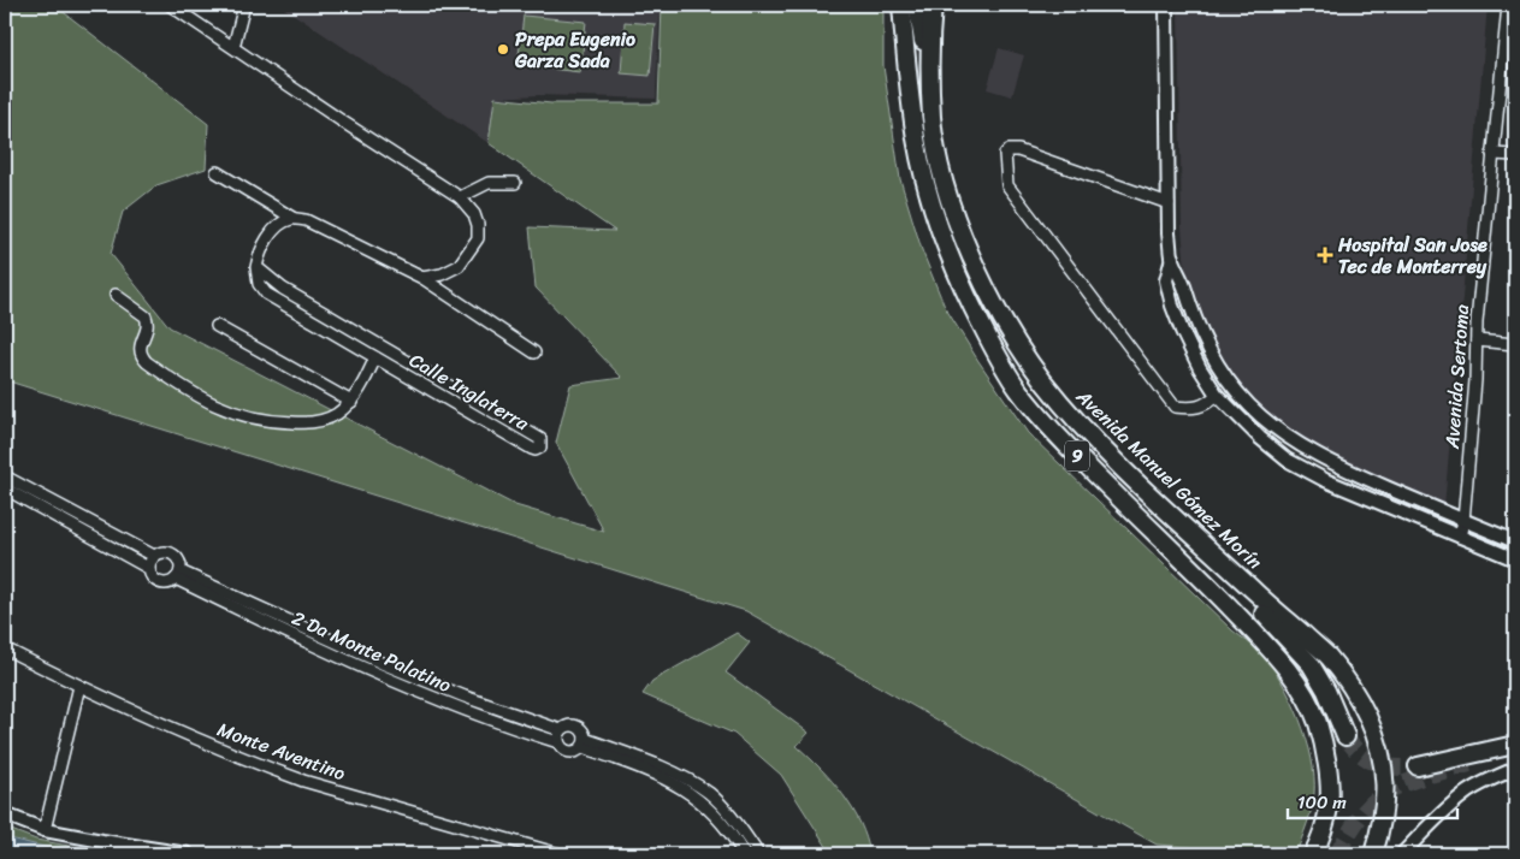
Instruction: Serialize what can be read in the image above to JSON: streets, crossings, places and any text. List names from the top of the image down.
{
  "streets": {
    "highway": ["9", "Avenida Manuel Gómez Morín"],
    "street": [
      "Avenida Sertoma",
      "Calle Inglaterra",
      "2 Da Monte Palatino",
      "Monte Aventino"
    ]
  },
  "places": {
    "other": ["Prepa Eugenio Garza Sada"],
    "health": ["Hospital San Jose Tec de Monterrey"]
  },
  "scale_bar": "100 m"
}
